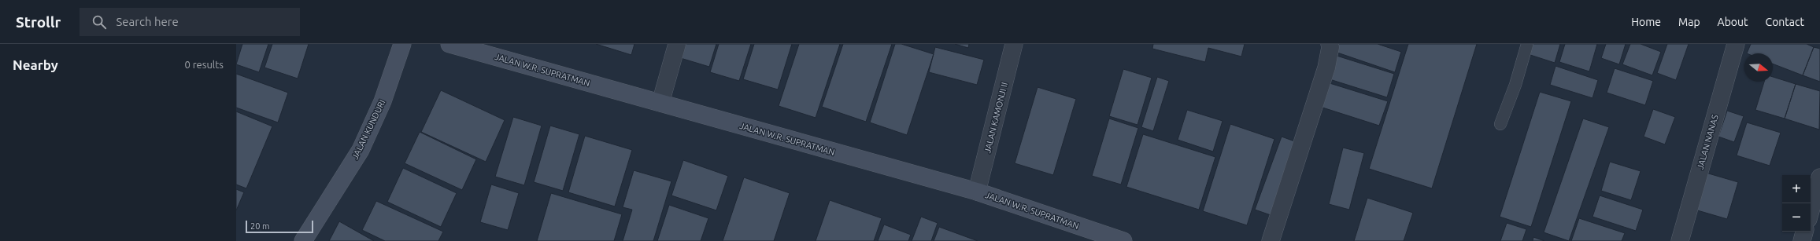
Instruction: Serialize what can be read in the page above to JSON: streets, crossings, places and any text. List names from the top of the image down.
{
  "streets": {
    "street": [
      "JALAN W.R. SUPRATMAN",
      "JALAN KAMONJI II",
      "JALAN KUNDURI",
      "JALAN NANAS"
    ]
  },
  "crossings": [
    ["JALAN W.R. SUPRATMAN", "JALAN KAMONJI II"]
  ],
  "scale_bar": "20 m",
  "north": "right",
  "page": {
    "header": "Strollr",
    "search": "Search here",
    "nav": [
      "Home",
      "Map",
      "About",
      "Contact"
    ],
    "heading": ["Nearby", "0 results"],
    "map_buttons": ["+", "−"],
    "scale": "20 m"
  }
}
